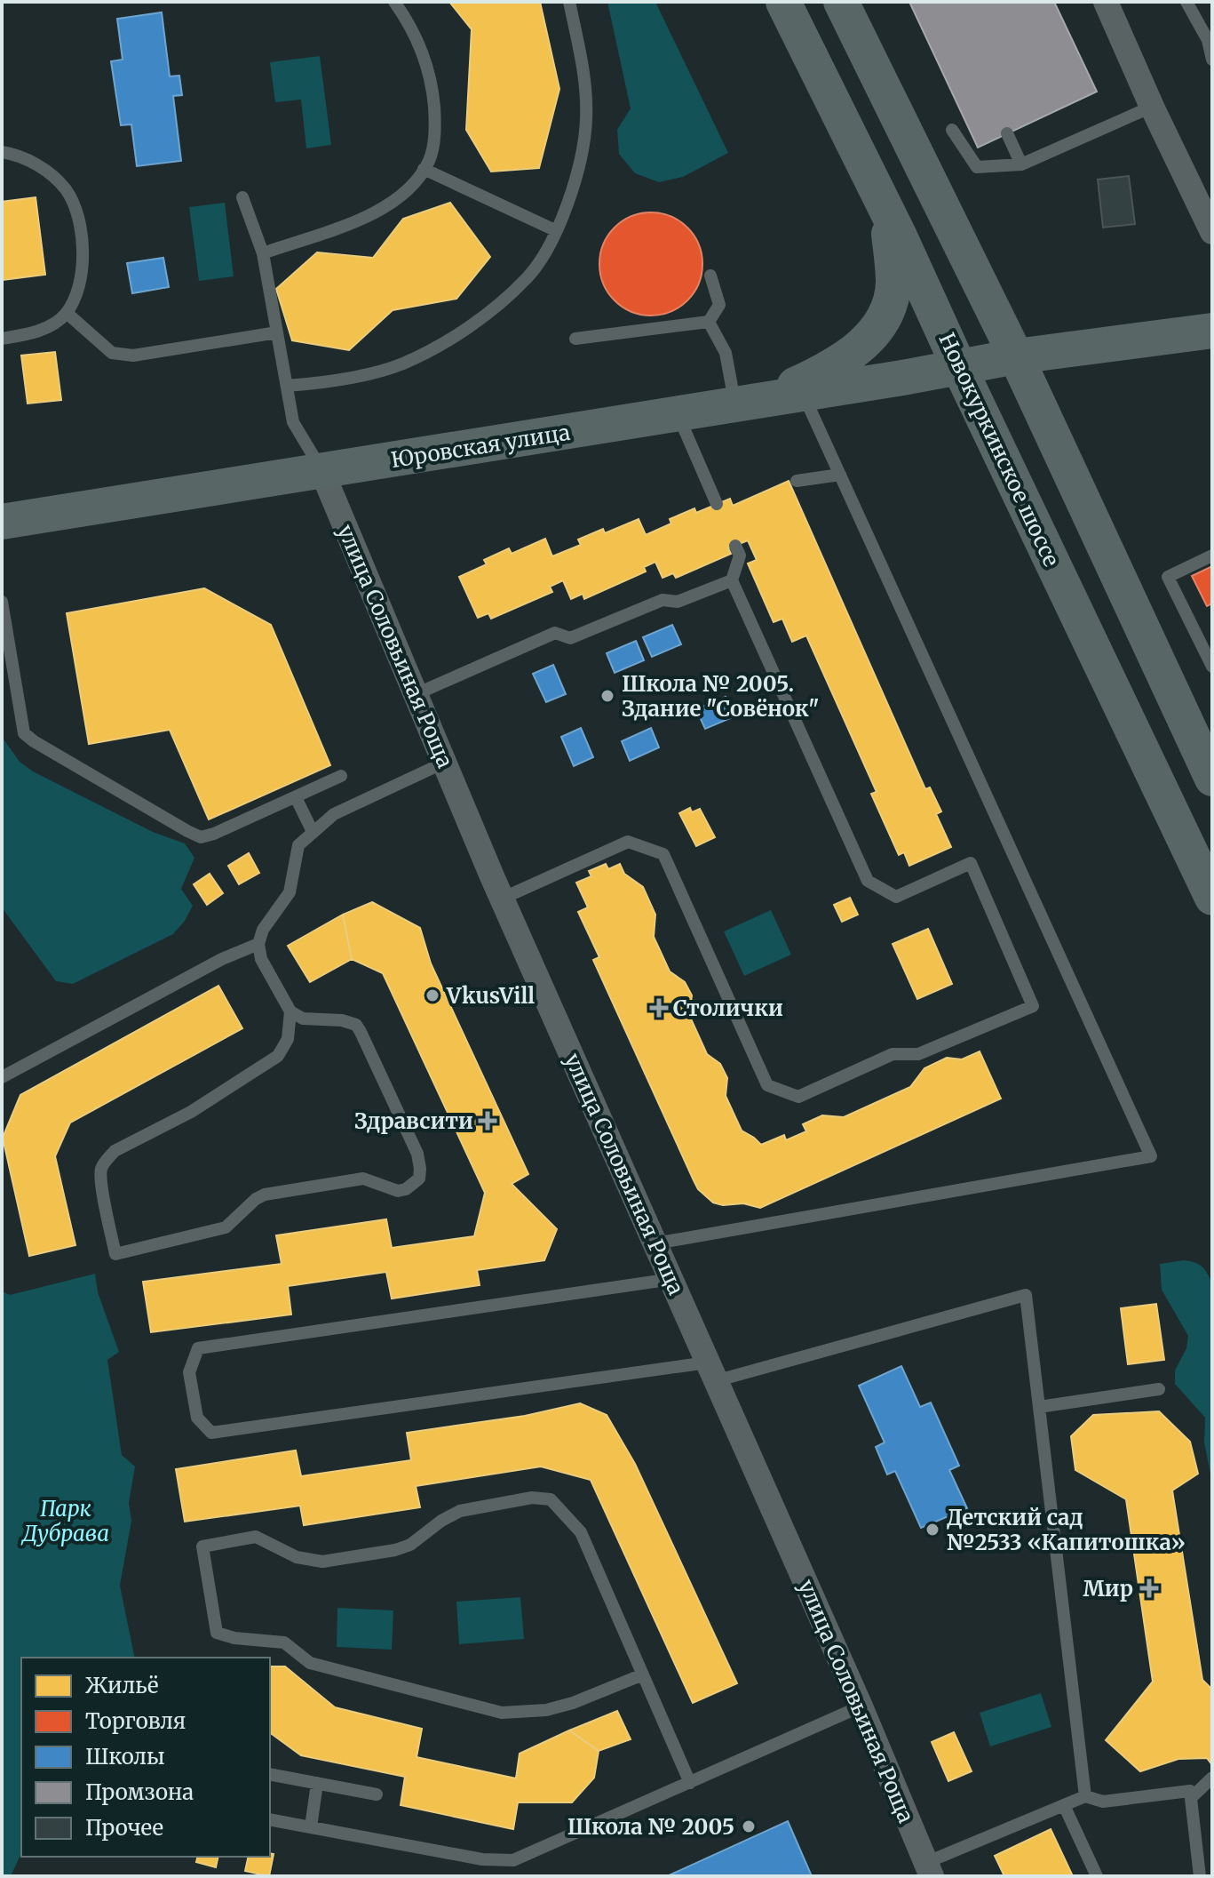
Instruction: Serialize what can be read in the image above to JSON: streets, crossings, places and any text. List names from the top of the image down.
{
  "streets": {
    "main road": ["Юровская улица", "Новокуркинское шоссе"],
    "street": ["улица Соловьиная Роща"]
  },
  "crossings": [
    ["Юровская улица", "Новокуркинское шоссе"],
    ["Юровская улица", "улица Соловьиная Роща"]
  ],
  "parks": ["Парк Дубрава"],
  "places": {
    "other": [
      "Школа № 2005. Здание \"Совёнок\"",
      "VkusVill",
      "Детский сад №2533 «Капитошка»",
      "Школа № 2005"
    ],
    "health": ["Столички", "Здравсити", "Мир"]
  },
  "legend": [
    "Жильё",
    "Торговля",
    "Школы",
    "Промзона",
    "Прочее"
  ]
}
